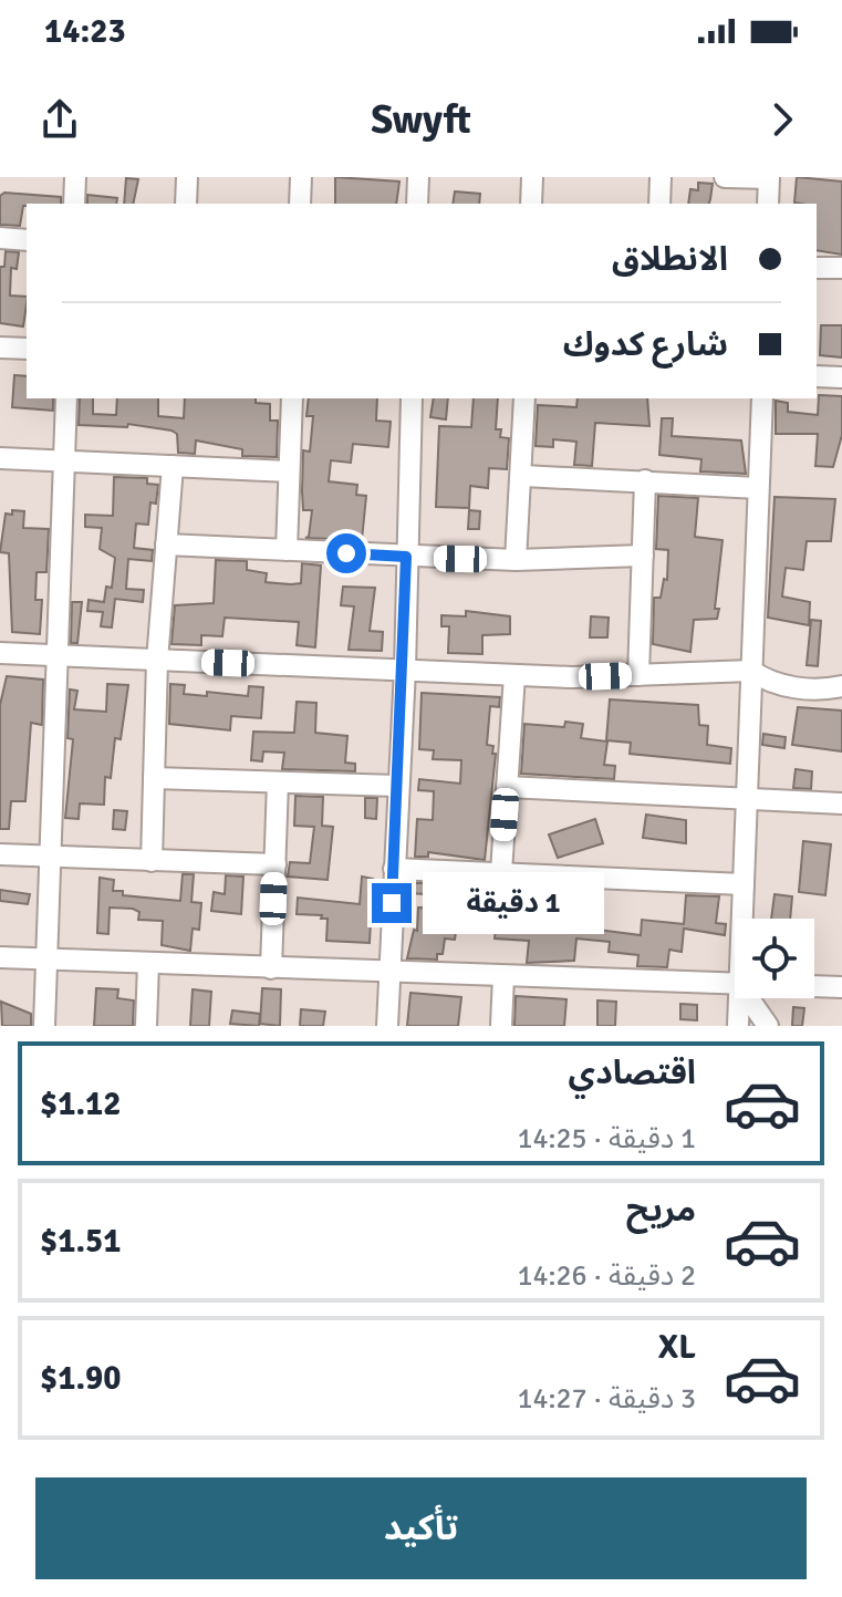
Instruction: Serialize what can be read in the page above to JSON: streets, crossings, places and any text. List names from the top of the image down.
{
  "page": {
    "status": "14:23",
    "header": "Swyft",
    "banner": ["الانطلاق", "شارع كدوك"],
    "bubble": "1 دقيقة",
    "list": [
      {
        "name": "اقتصادي",
        "note": "1 دقيقة · 14:25",
        "value": "$1.12"
      },
      {
        "name": "مريح",
        "note": "2 دقيقة · 14:26",
        "value": "$1.51"
      },
      {
        "name": "XL",
        "note": "3 دقيقة · 14:27",
        "value": "$1.90"
      }
    ],
    "buttons": "تأكيد"
  }
}
